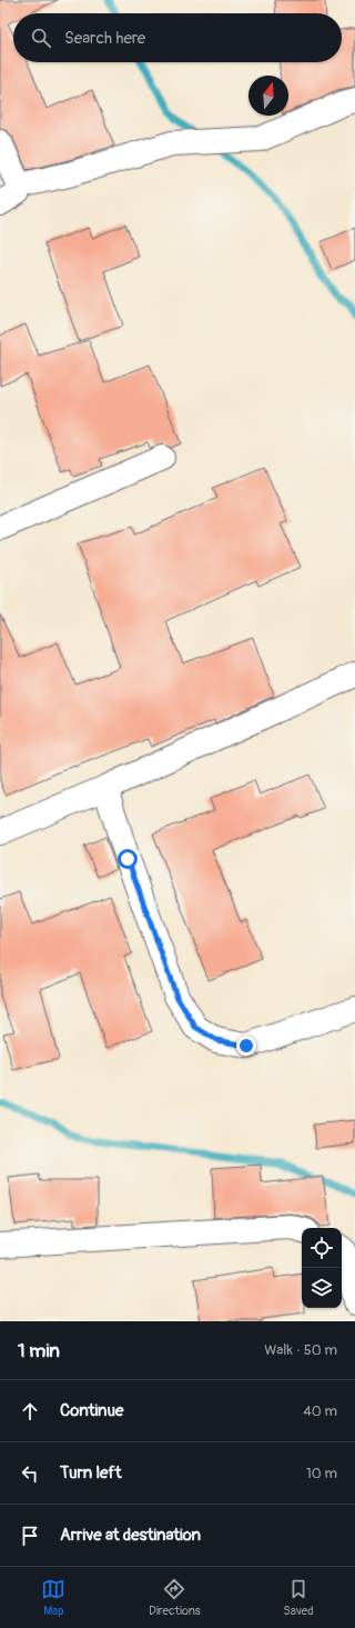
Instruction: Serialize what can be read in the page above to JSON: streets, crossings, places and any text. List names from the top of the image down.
{
  "north": "top",
  "page": {
    "search": "Search here",
    "heading": ["1 min", "Walk · 50 m"],
    "list": [
      ["Continue", "40 m"],
      ["Turn left", "10 m"],
      "Arrive at destination"
    ],
    "nav": ["Map", "Directions", "Saved"]
  }
}
